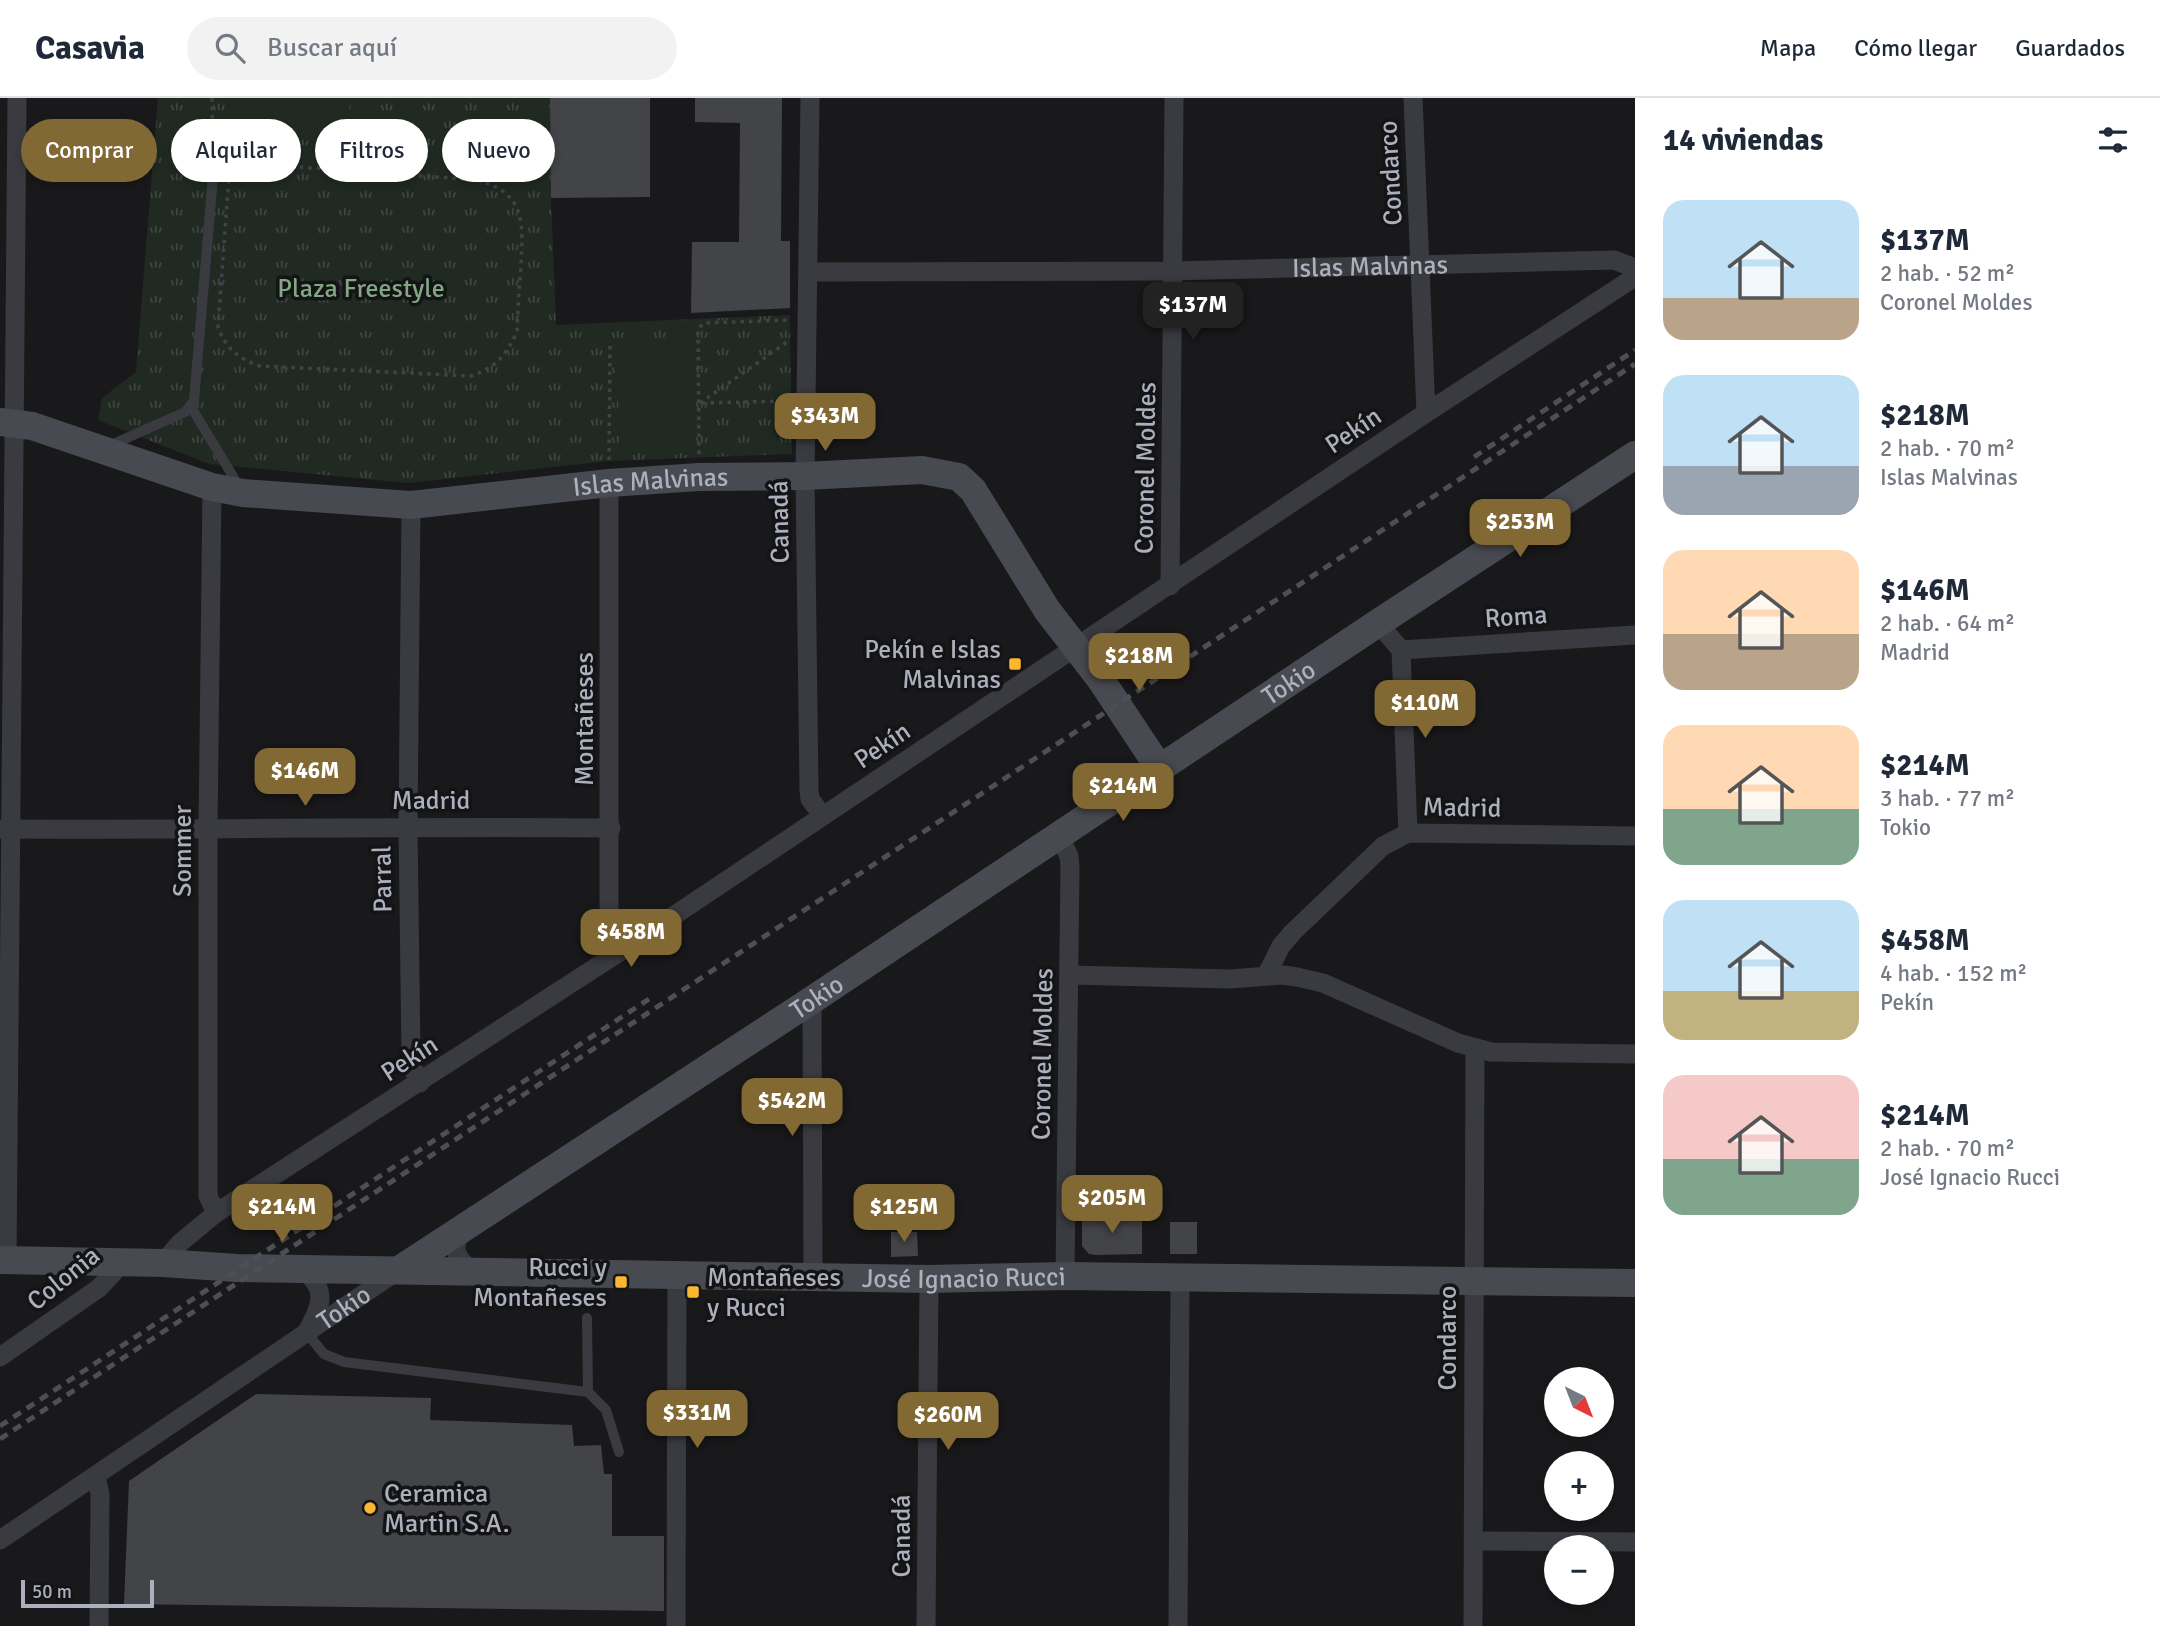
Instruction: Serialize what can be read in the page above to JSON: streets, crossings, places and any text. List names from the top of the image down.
{
  "streets": {
    "street": [
      "Condarco",
      "Islas Malvinas",
      "Pekín",
      "Coronel Moldes",
      "Canadá",
      "Roma",
      "Tokio",
      "Montañeses",
      "Madrid",
      "Sommer",
      "Parral",
      "José Ignacio Rucci",
      "Colonia"
    ]
  },
  "crossings": [
    ["Condarco", "Islas Malvinas"],
    ["Condarco", "Pekín"],
    ["Condarco", "José Ignacio Rucci"],
    ["Islas Malvinas", "Pekín"],
    ["Islas Malvinas", "Coronel Moldes"],
    ["Islas Malvinas", "Canadá"],
    ["Islas Malvinas", "Tokio"],
    ["Islas Malvinas", "Montañeses"],
    ["Islas Malvinas", "Sommer"],
    ["Islas Malvinas", "Parral"],
    ["Pekín", "Coronel Moldes"],
    ["Pekín", "Canadá"],
    ["Pekín", "Montañeses"],
    ["Pekín", "Sommer"],
    ["Pekín", "Parral"],
    ["Pekín", "José Ignacio Rucci"],
    ["Coronel Moldes", "Tokio"],
    ["Coronel Moldes", "José Ignacio Rucci"],
    ["Canadá", "José Ignacio Rucci"],
    ["Tokio", "José Ignacio Rucci"],
    ["Montañeses", "Madrid"],
    ["Madrid", "Sommer"],
    ["Madrid", "Parral"],
    ["José Ignacio Rucci", "Colonia"]
  ],
  "parks": ["Plaza Freestyle"],
  "places": {
    "transit": ["Pekín e Islas Malvinas", "Rucci y Montañeses", "Montañeses y Rucci"],
    "other": ["Ceramica Martin S.A."]
  },
  "scale_bar": "50 m",
  "north": "bottom right",
  "page": {
    "header": "Casavia",
    "search": "Buscar aquí",
    "nav": ["Mapa", "Cómo llegar", "Guardados"],
    "heading": "14 viviendas",
    "chip": [
      "Comprar",
      "Alquilar",
      "Filtros",
      "Nuevo"
    ],
    "list": [
      {
        "name": "$137M",
        "note": "2 hab. · 52 m² · Coronel Moldes"
      },
      {
        "name": "$218M",
        "note": "2 hab. · 70 m² · Islas Malvinas"
      },
      {
        "name": "$146M",
        "note": "2 hab. · 64 m² · Madrid"
      },
      {
        "name": "$214M",
        "note": "3 hab. · 77 m² · Tokio"
      },
      {
        "name": "$458M",
        "note": "4 hab. · 152 m² · Pekín"
      },
      {
        "name": "$214M",
        "note": "2 hab. · 70 m² · José Ignacio Rucci"
      }
    ],
    "price": [
      "$137M",
      "$343M",
      "$253M",
      "$218M",
      "$110M",
      "$146M",
      "$214M",
      "$458M",
      "$542M",
      "$205M",
      "$214M",
      "$125M",
      "$331M",
      "$260M"
    ],
    "map_buttons": ["+", "−"],
    "scale": "50 m"
  }
}
